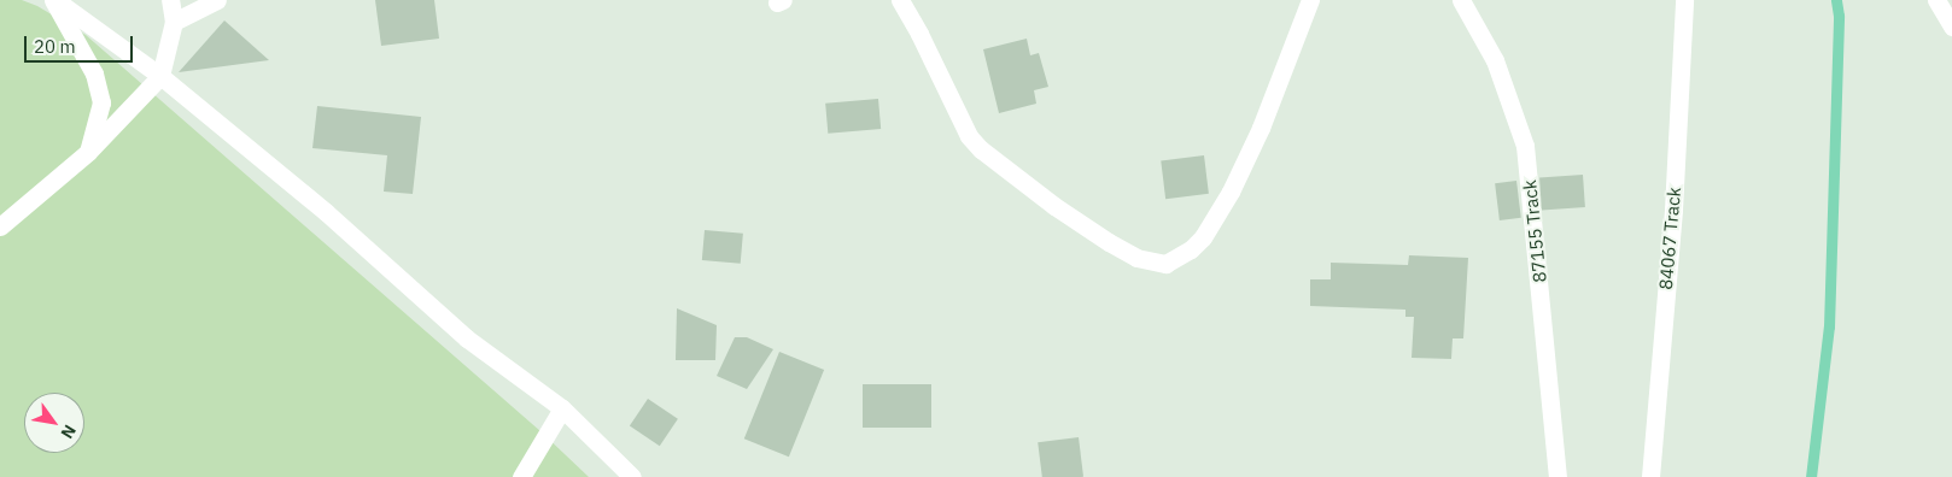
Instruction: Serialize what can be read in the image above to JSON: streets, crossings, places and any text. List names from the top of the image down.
{
  "streets": {
    "street": ["87155 Track", "84067 Track"]
  },
  "scale_bar": "20 m",
  "north": "bottom right"
}
